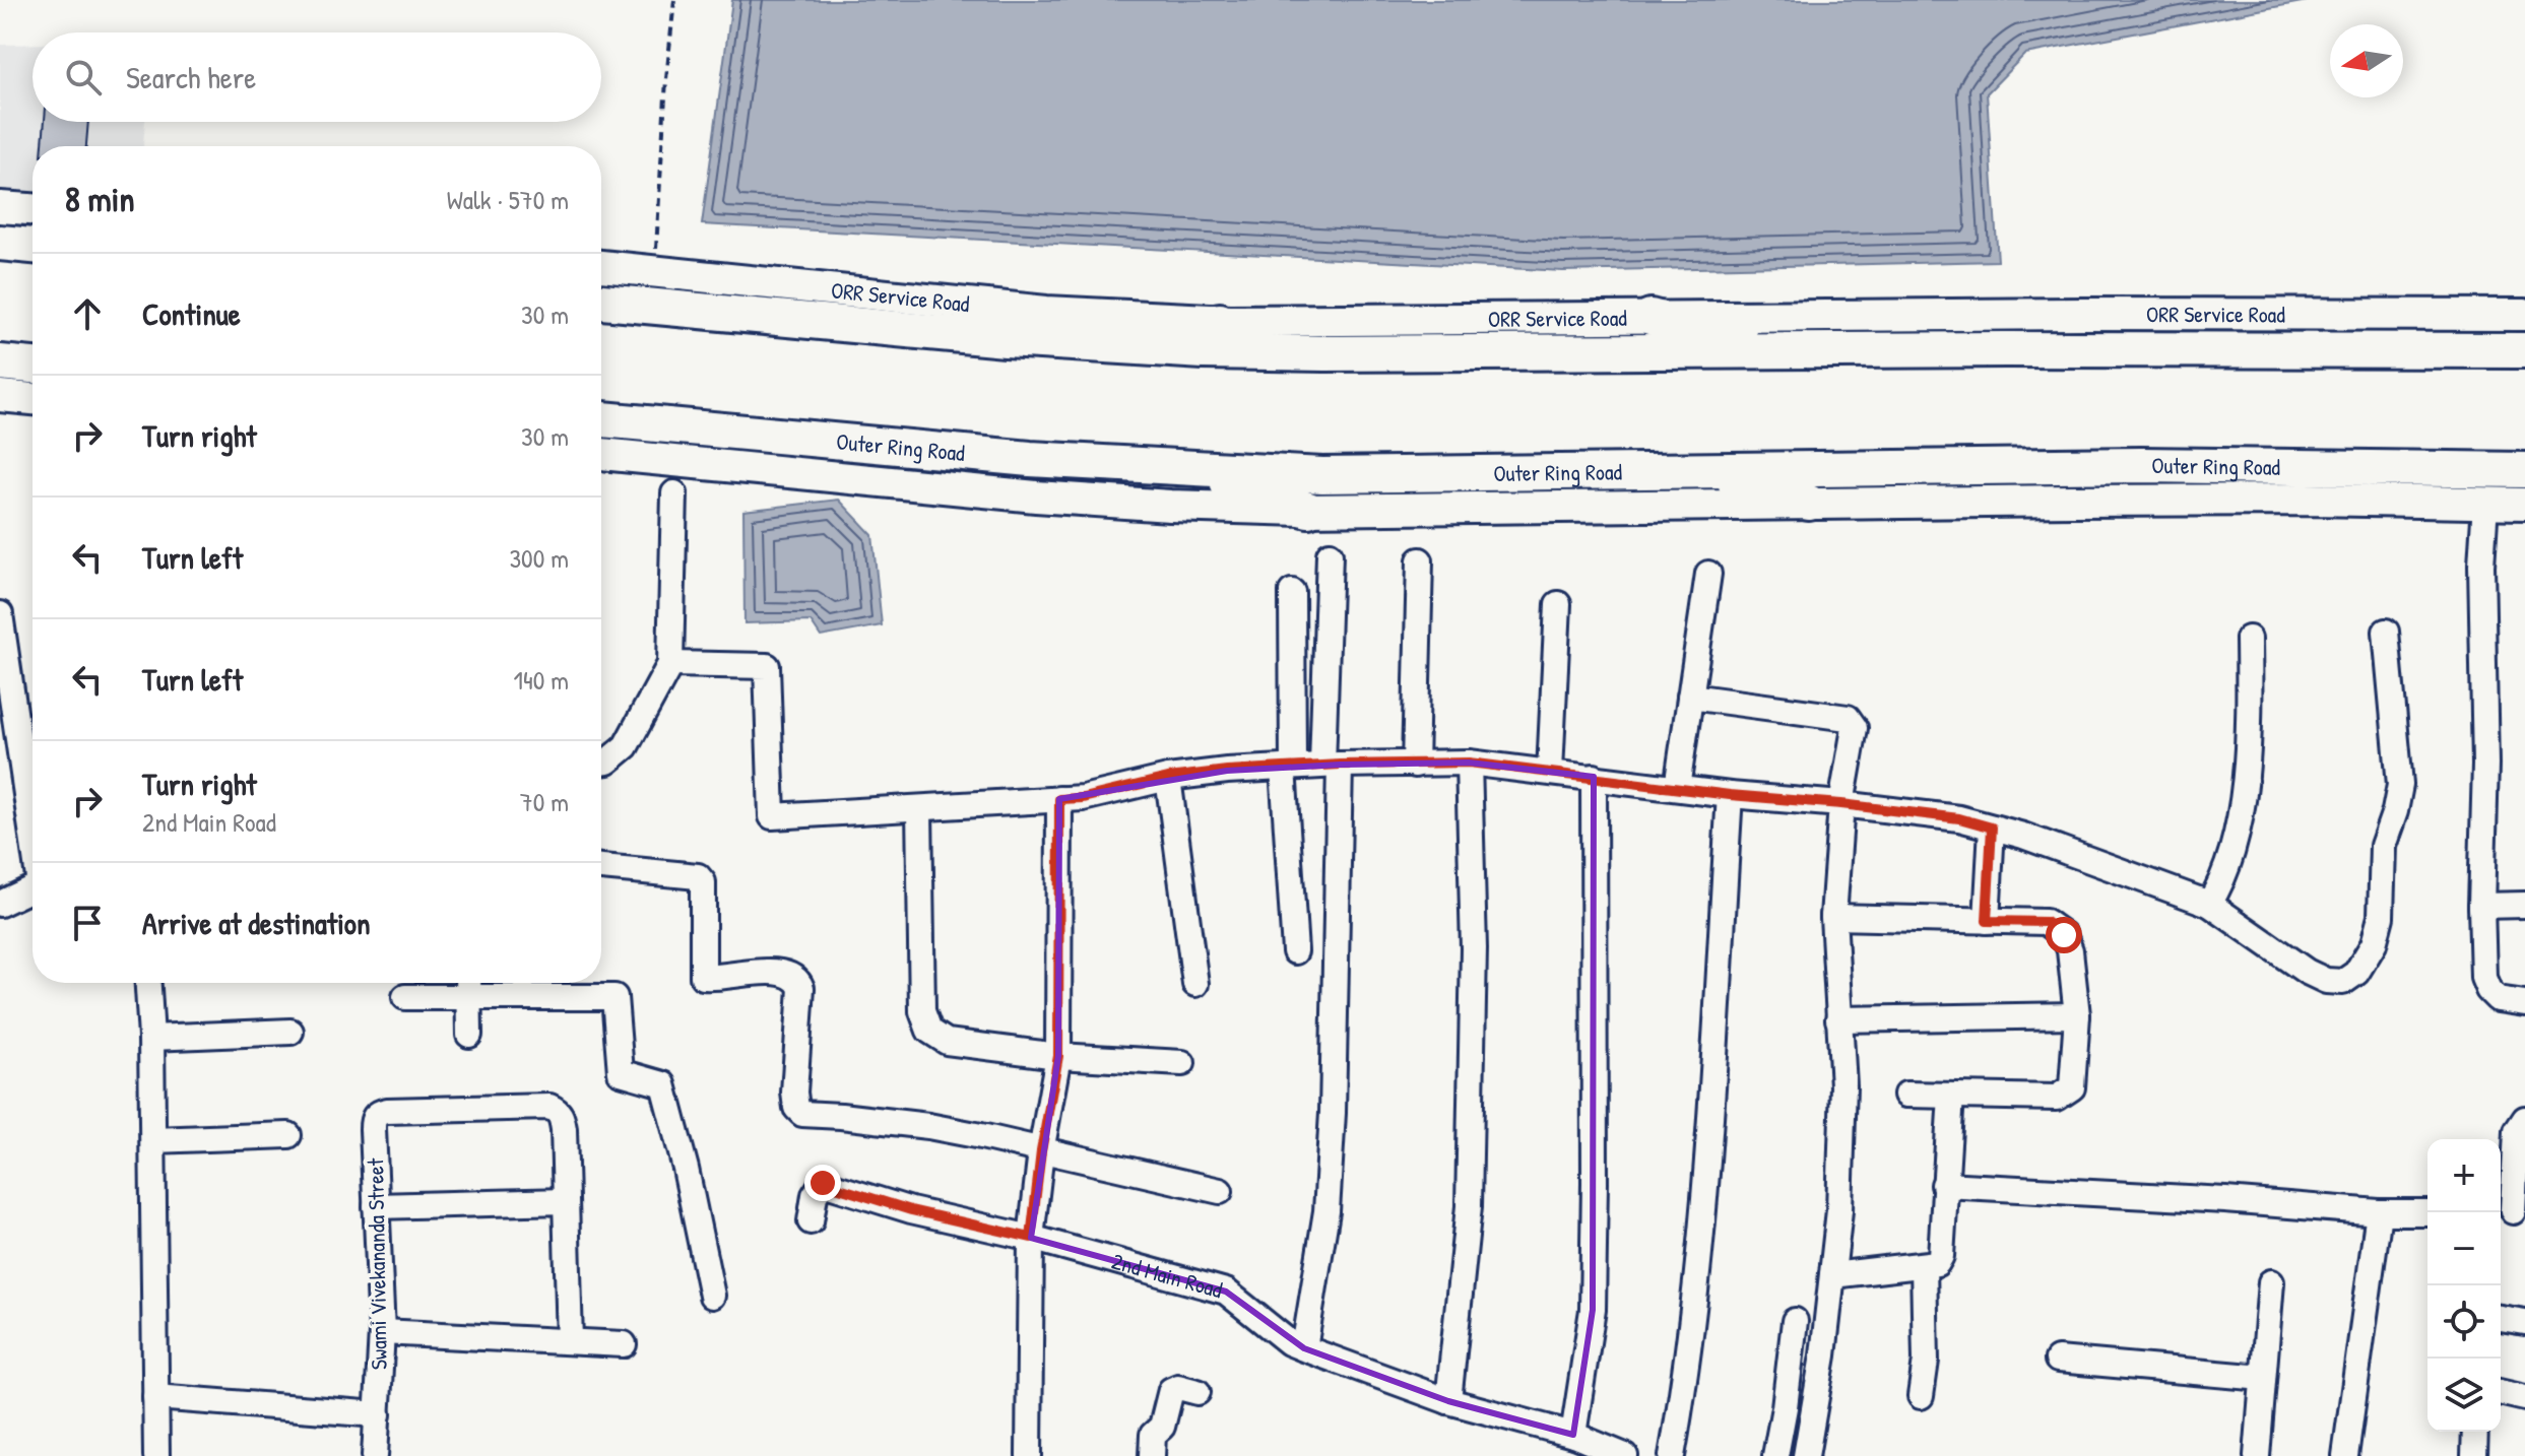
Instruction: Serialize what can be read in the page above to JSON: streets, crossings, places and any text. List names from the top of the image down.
{
  "streets": {
    "highway": ["Outer Ring Road"],
    "main road": ["ORR Service Road"],
    "street": ["Swami Vivekananda Street", "2nd Main Road"]
  },
  "north": "left",
  "page": {
    "search": "Search here",
    "heading": ["8 min", "Walk · 570 m"],
    "list": [
      ["Continue", "30 m"],
      ["Turn right", "30 m"],
      ["Turn left", "300 m"],
      ["Turn left", "140 m"],
      ["Turn right", "2nd Main Road", "70 m"],
      "Arrive at destination"
    ],
    "map_buttons": ["+", "−"]
  }
}
